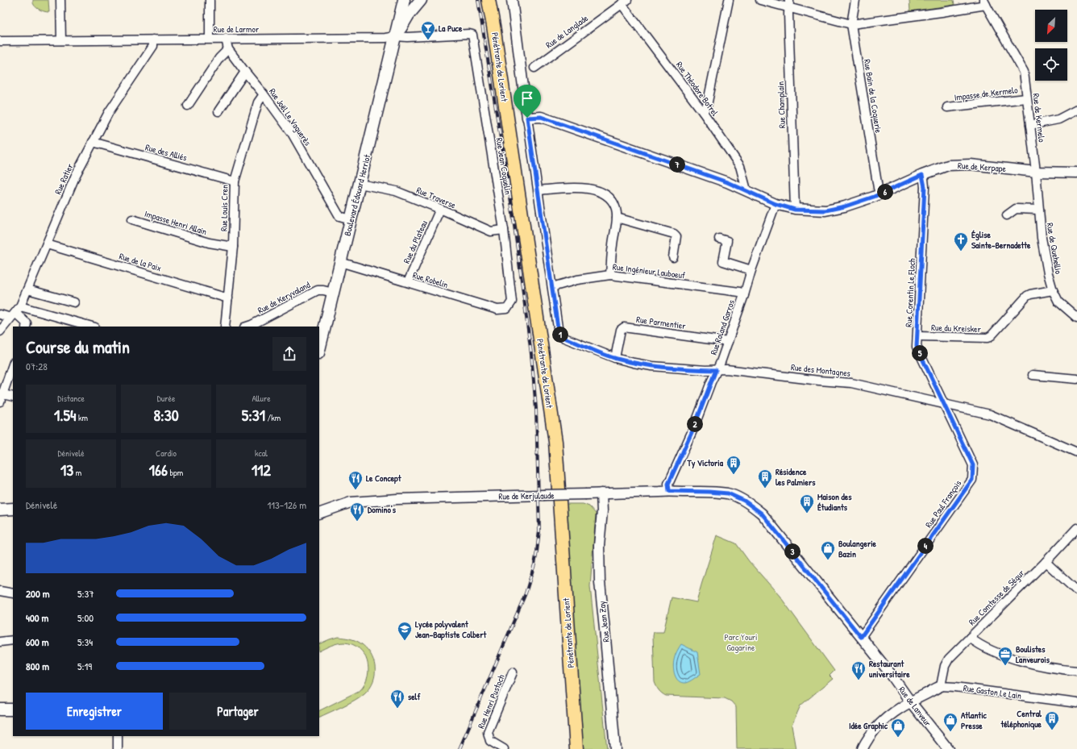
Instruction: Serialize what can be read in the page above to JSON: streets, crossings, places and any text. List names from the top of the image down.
{
  "streets": {
    "main road": ["Pénétrante de Lorient", "Boulevard Édouard Herriot"],
    "street": [
      "Rue de Larmor",
      "Rue de Langlade",
      "Rue Théodore Botrel",
      "Impasse de Kermelo",
      "Rue Bain de la Coquerie",
      "Rue Champlain",
      "Rue Joël Le Vaguerès",
      "Rue de Kermelo",
      "Rue des Alliés",
      "Rue Jean Coquelin",
      "Rue de Kerpape",
      "Rue Ratier",
      "Rue Traverse",
      "Rue Louis Cren",
      "Impasse Henri Allain",
      "Rue du Plateau",
      "Rue de Quehellio",
      "Rue de la Paix",
      "Rue Ingénieur Lauboeuf",
      "Rue Robelin",
      "Rue Corentin Le Floch",
      "Rue de Keryvaland",
      "Rue Parmentier",
      "Rue Roland Garros",
      "Rue du Kreisker",
      "Rue des Montagnes",
      "Rue de Kerjulaude",
      "Rue Paul François",
      "Rue Comtesse de Ségur",
      "Rue Jean Zay",
      "Rue Gaston Le Lain",
      "Rue Henri Pustoch",
      "Rue de Lanveur"
    ]
  },
  "crossings": [
    ["Rue de Larmor", "Rue Joël Le Vaguerès"],
    ["Rue de Larmor", "Rue Jean Coquelin"],
    ["Rue de Larmor", "Rue Ratier"],
    ["Rue de Larmor", "Boulevard Édouard Herriot"],
    ["Rue de Langlade", "Rue Théodore Botrel"],
    ["Rue Théodore Botrel", "Rue de Kerpape"],
    ["Impasse de Kermelo", "Rue de Kermelo"],
    ["Rue Bain de la Coquerie", "Rue de Kerpape"],
    ["Rue Champlain", "Rue de Kerpape"],
    ["Rue Joël Le Vaguerès", "Boulevard Édouard Herriot"],
    ["Rue Joël Le Vaguerès", "Rue Louis Cren"],
    ["Rue de Kermelo", "Rue de Kerpape"],
    ["Rue de Kermelo", "Rue de Quehellio"],
    ["Rue des Alliés", "Rue Ratier"],
    ["Rue des Alliés", "Rue Louis Cren"],
    ["Rue Jean Coquelin", "Rue Traverse"],
    ["Rue Jean Coquelin", "Rue Robelin"],
    ["Rue de Kerpape", "Rue de Quehellio"],
    ["Rue de Kerpape", "Rue Corentin Le Floch"],
    ["Rue de Kerpape", "Rue Roland Garros"],
    ["Rue Ratier", "Rue de la Paix"],
    ["Boulevard Édouard Herriot", "Rue Traverse"],
    ["Boulevard Édouard Herriot", "Rue Robelin"],
    ["Boulevard Édouard Herriot", "Rue de Keryvaland"],
    ["Rue Traverse", "Rue du Plateau"],
    ["Rue Louis Cren", "Impasse Henri Allain"],
    ["Rue Louis Cren", "Rue de la Paix"],
    ["Rue du Plateau", "Rue Robelin"],
    ["Rue de Quehellio", "Rue du Kreisker"],
    ["Rue Ingénieur Lauboeuf", "Rue Roland Garros"],
    ["Rue Ingénieur Lauboeuf", "Rue des Montagnes"],
    ["Rue Corentin Le Floch", "Rue du Kreisker"],
    ["Rue Corentin Le Floch", "Rue des Montagnes"],
    ["Rue Corentin Le Floch", "Rue Paul François"],
    ["Rue Parmentier", "Rue Roland Garros"],
    ["Rue Parmentier", "Rue des Montagnes"],
    ["Rue Roland Garros", "Rue des Montagnes"],
    ["Rue Roland Garros", "Rue de Kerjulaude"],
    ["Rue des Montagnes", "Rue Paul François"],
    ["Rue de Kerjulaude", "Rue Jean Zay"],
    ["Rue de Kerjulaude", "Rue de Lanveur"],
    ["Rue Paul François", "Rue de Lanveur"],
    ["Rue Comtesse de Ségur", "Rue Gaston Le Lain"]
  ],
  "parks": ["Parc Youri Gagarine"],
  "places": {
    "bar": ["La Puce"],
    "church": ["Église Sainte-Bernadette"],
    "building": [
      "Ty Victoria",
      "Résidence les Palmiers",
      "Maison des Étudiants",
      "Central téléphonique"
    ],
    "restaurant": [
      "Le Concept",
      "Domino's",
      "Restaurant universitaire",
      "self"
    ],
    "shop": ["Boulangerie Bazin", "Atlantic Presse", "Idée Graphic"],
    "school or university": ["Lycée polyvalent Jean-Baptiste Colbert"],
    "office": ["Boulistes Lanveurois"]
  },
  "north": "bottom left",
  "page": {
    "pins": [
      "7",
      "6",
      "1",
      "5",
      "2",
      "4",
      "3"
    ],
    "heading": ["Course du matin", "07:28"],
    "stats": [
      ["Distance", "1.54 km"],
      ["Durée", "8:30"],
      ["Allure", "5:31 /km"],
      ["Dénivelé", "13 m"],
      ["Cardio", "166 bpm"],
      ["kcal", "112"]
    ],
    "chart": ["Dénivelé", "113–126 m"],
    "list": [
      {
        "name": "200 m",
        "note": "5:37"
      },
      {
        "name": "400 m",
        "note": "5:00"
      },
      {
        "name": "600 m",
        "note": "5:34"
      },
      {
        "name": "800 m",
        "note": "5:19"
      }
    ],
    "buttons": ["Enregistrer", "Partager"]
  }
}
